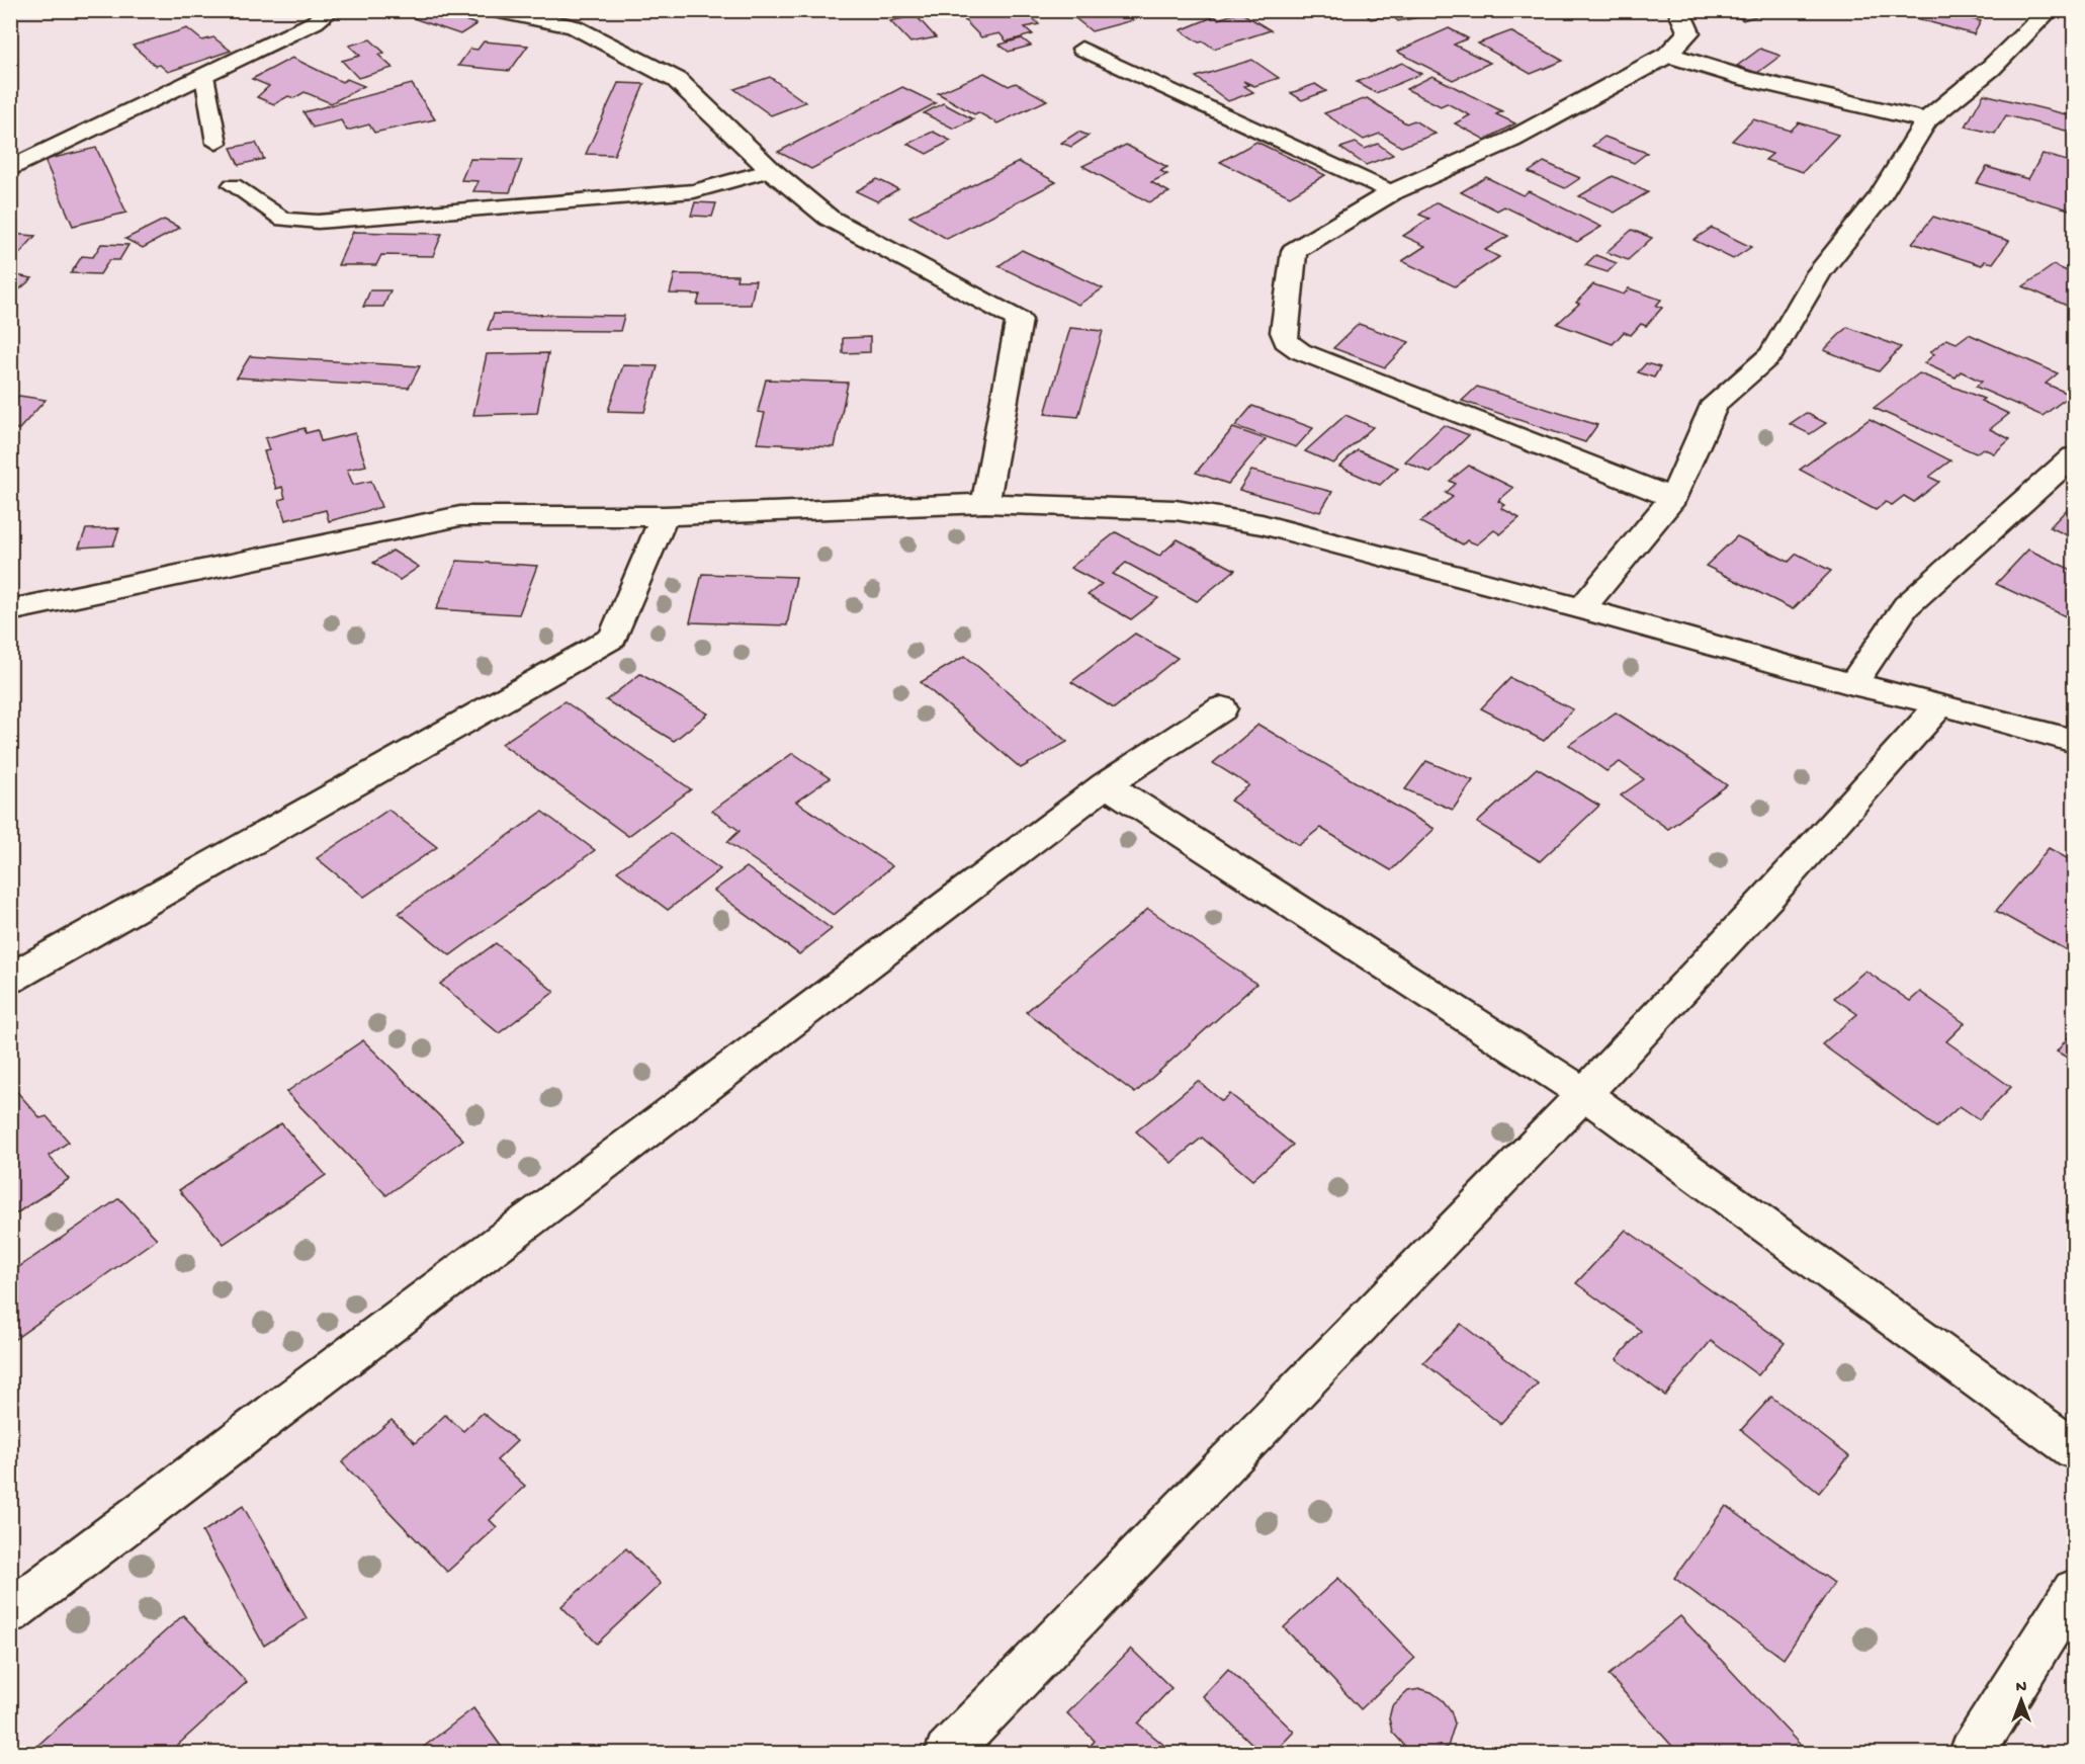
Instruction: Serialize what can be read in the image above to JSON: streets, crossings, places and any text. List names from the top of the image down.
{
  "north": "top"
}
